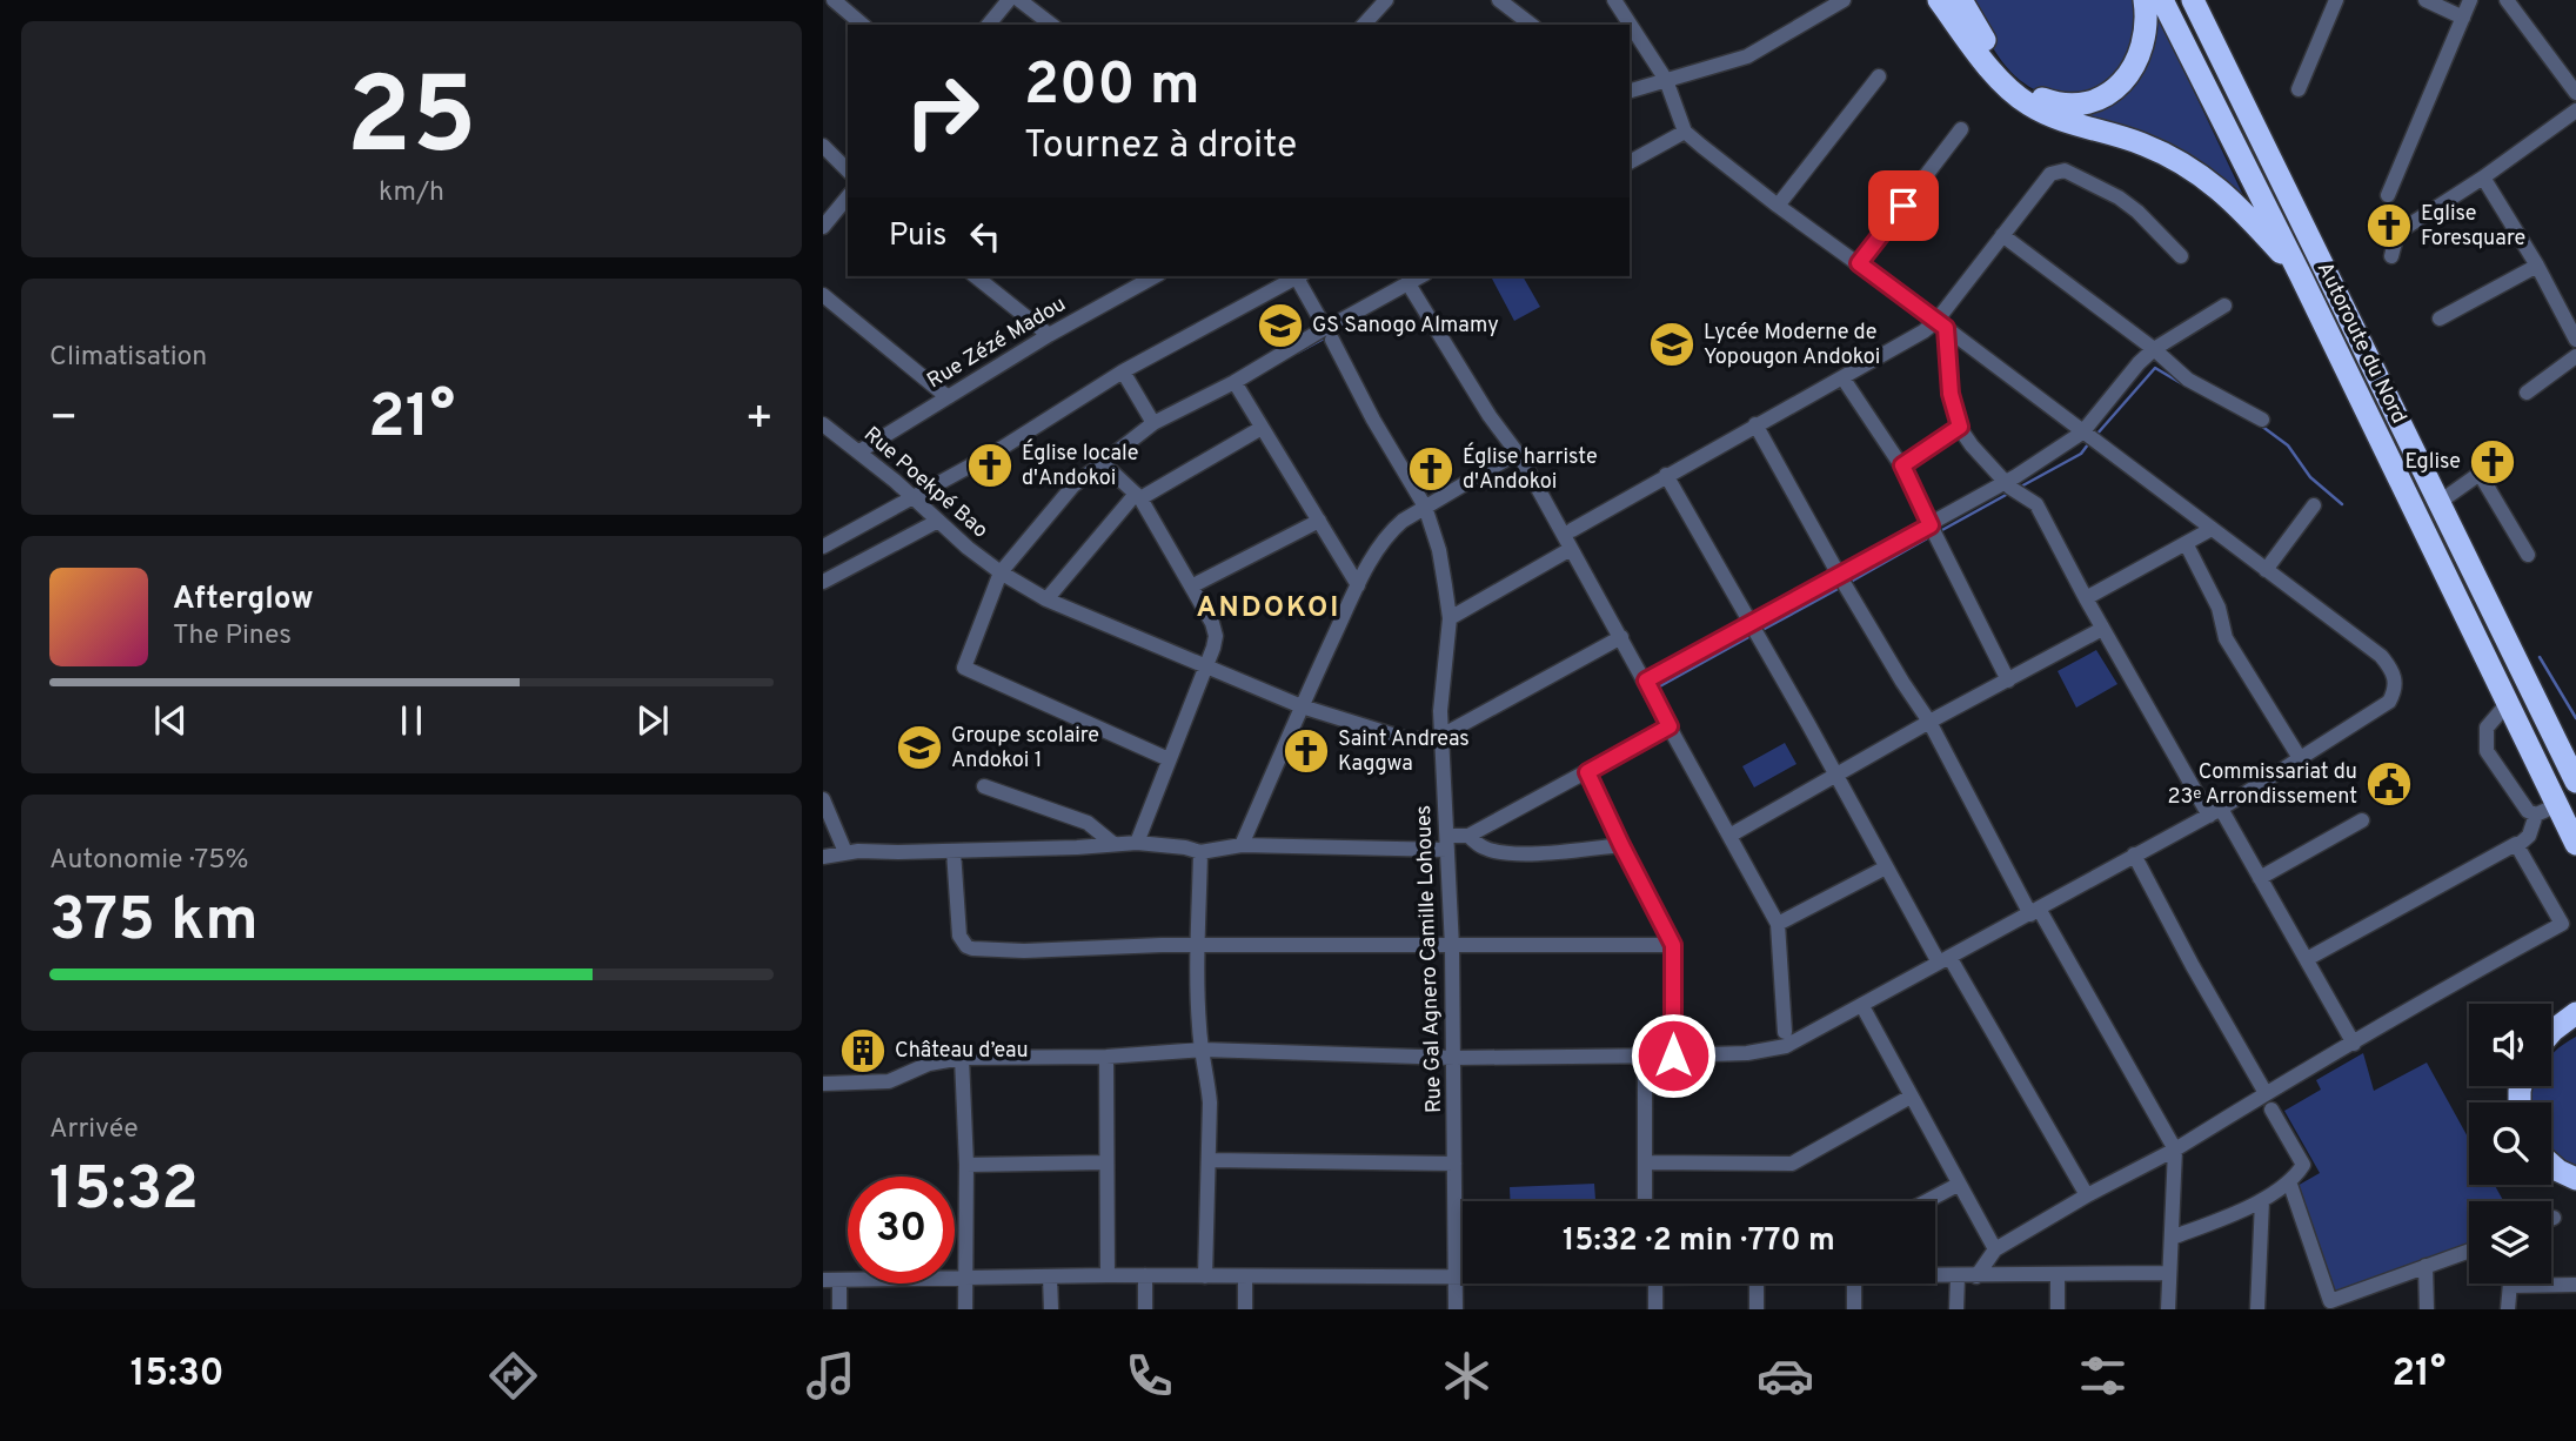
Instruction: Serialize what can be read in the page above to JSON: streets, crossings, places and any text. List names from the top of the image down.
{
  "streets": {
    "highway": ["Autoroute du Nord"],
    "street": ["Rue Zézé Madou", "Rue Poekpé Bao", "Rue Gal Agnero Camille Lohoues"]
  },
  "crossings": [
    ["Rue Zézé Madou", "Rue Poekpé Bao"],
    ["Rue Poekpé Bao", "Rue Gal Agnero Camille Lohoues"]
  ],
  "districts": ["ANDOKOI"],
  "places": {
    "church": [
      "Eglise Foresquare",
      "Eglise",
      "Église locale d'Andokoi",
      "Église harriste d'Andokoi",
      "Saint Andreas Kaggwa"
    ],
    "school or university": ["GS Sanogo Almamy", "Lycée Moderne de Yopougon Andokoi", "Groupe scolaire Andokoi 1"],
    "public building": ["Commissariat du 23ᵉ Arrondissement"],
    "building": ["Château d’eau"]
  },
  "page": {
    "tile": [
      ["25", "km/h"],
      "Climatisation",
      ["Autonomie · 75%", "375 km"],
      ["Arrivée", "15:32"]
    ],
    "turn": ["200 m", "Tournez à droite"],
    "then": "Puis",
    "heat": ["−", "21°", "+"],
    "song": ["Afterglow", "The Pines"],
    "limit": "30",
    "trip": "15:32 · 2 min · 770 m",
    "tabs": ["15:30", "21°"]
  }
}
